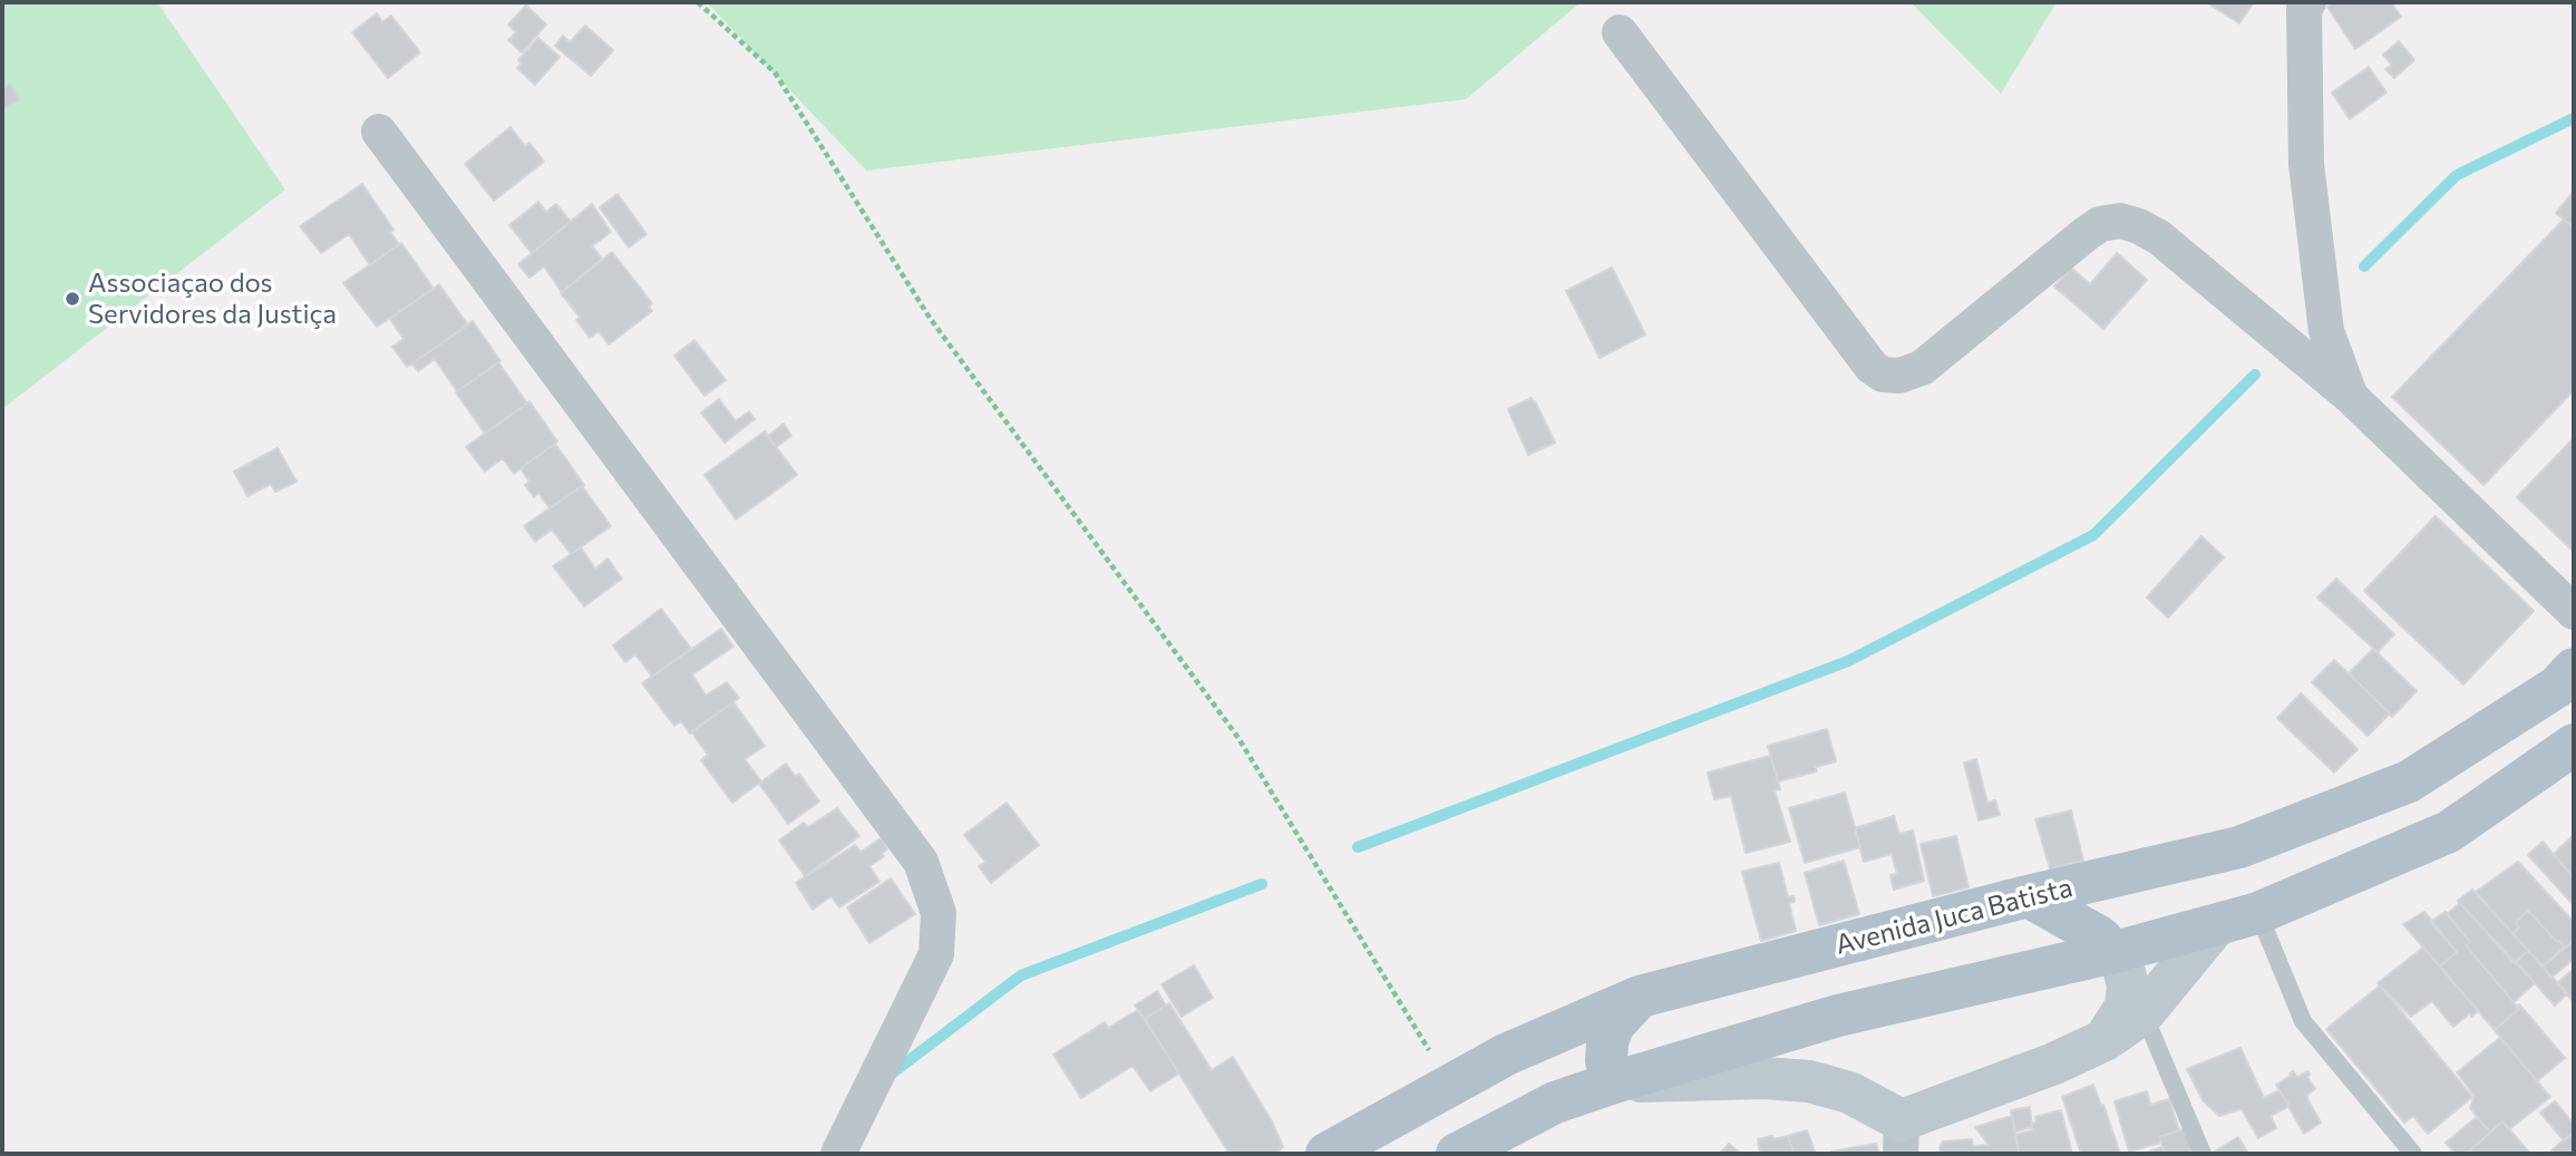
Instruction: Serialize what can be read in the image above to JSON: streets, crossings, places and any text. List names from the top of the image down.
{
  "streets": {
    "main road": ["Avenida Juca Batista"]
  },
  "places": ["Associaçao dos Servidores da Justiça"]
}
